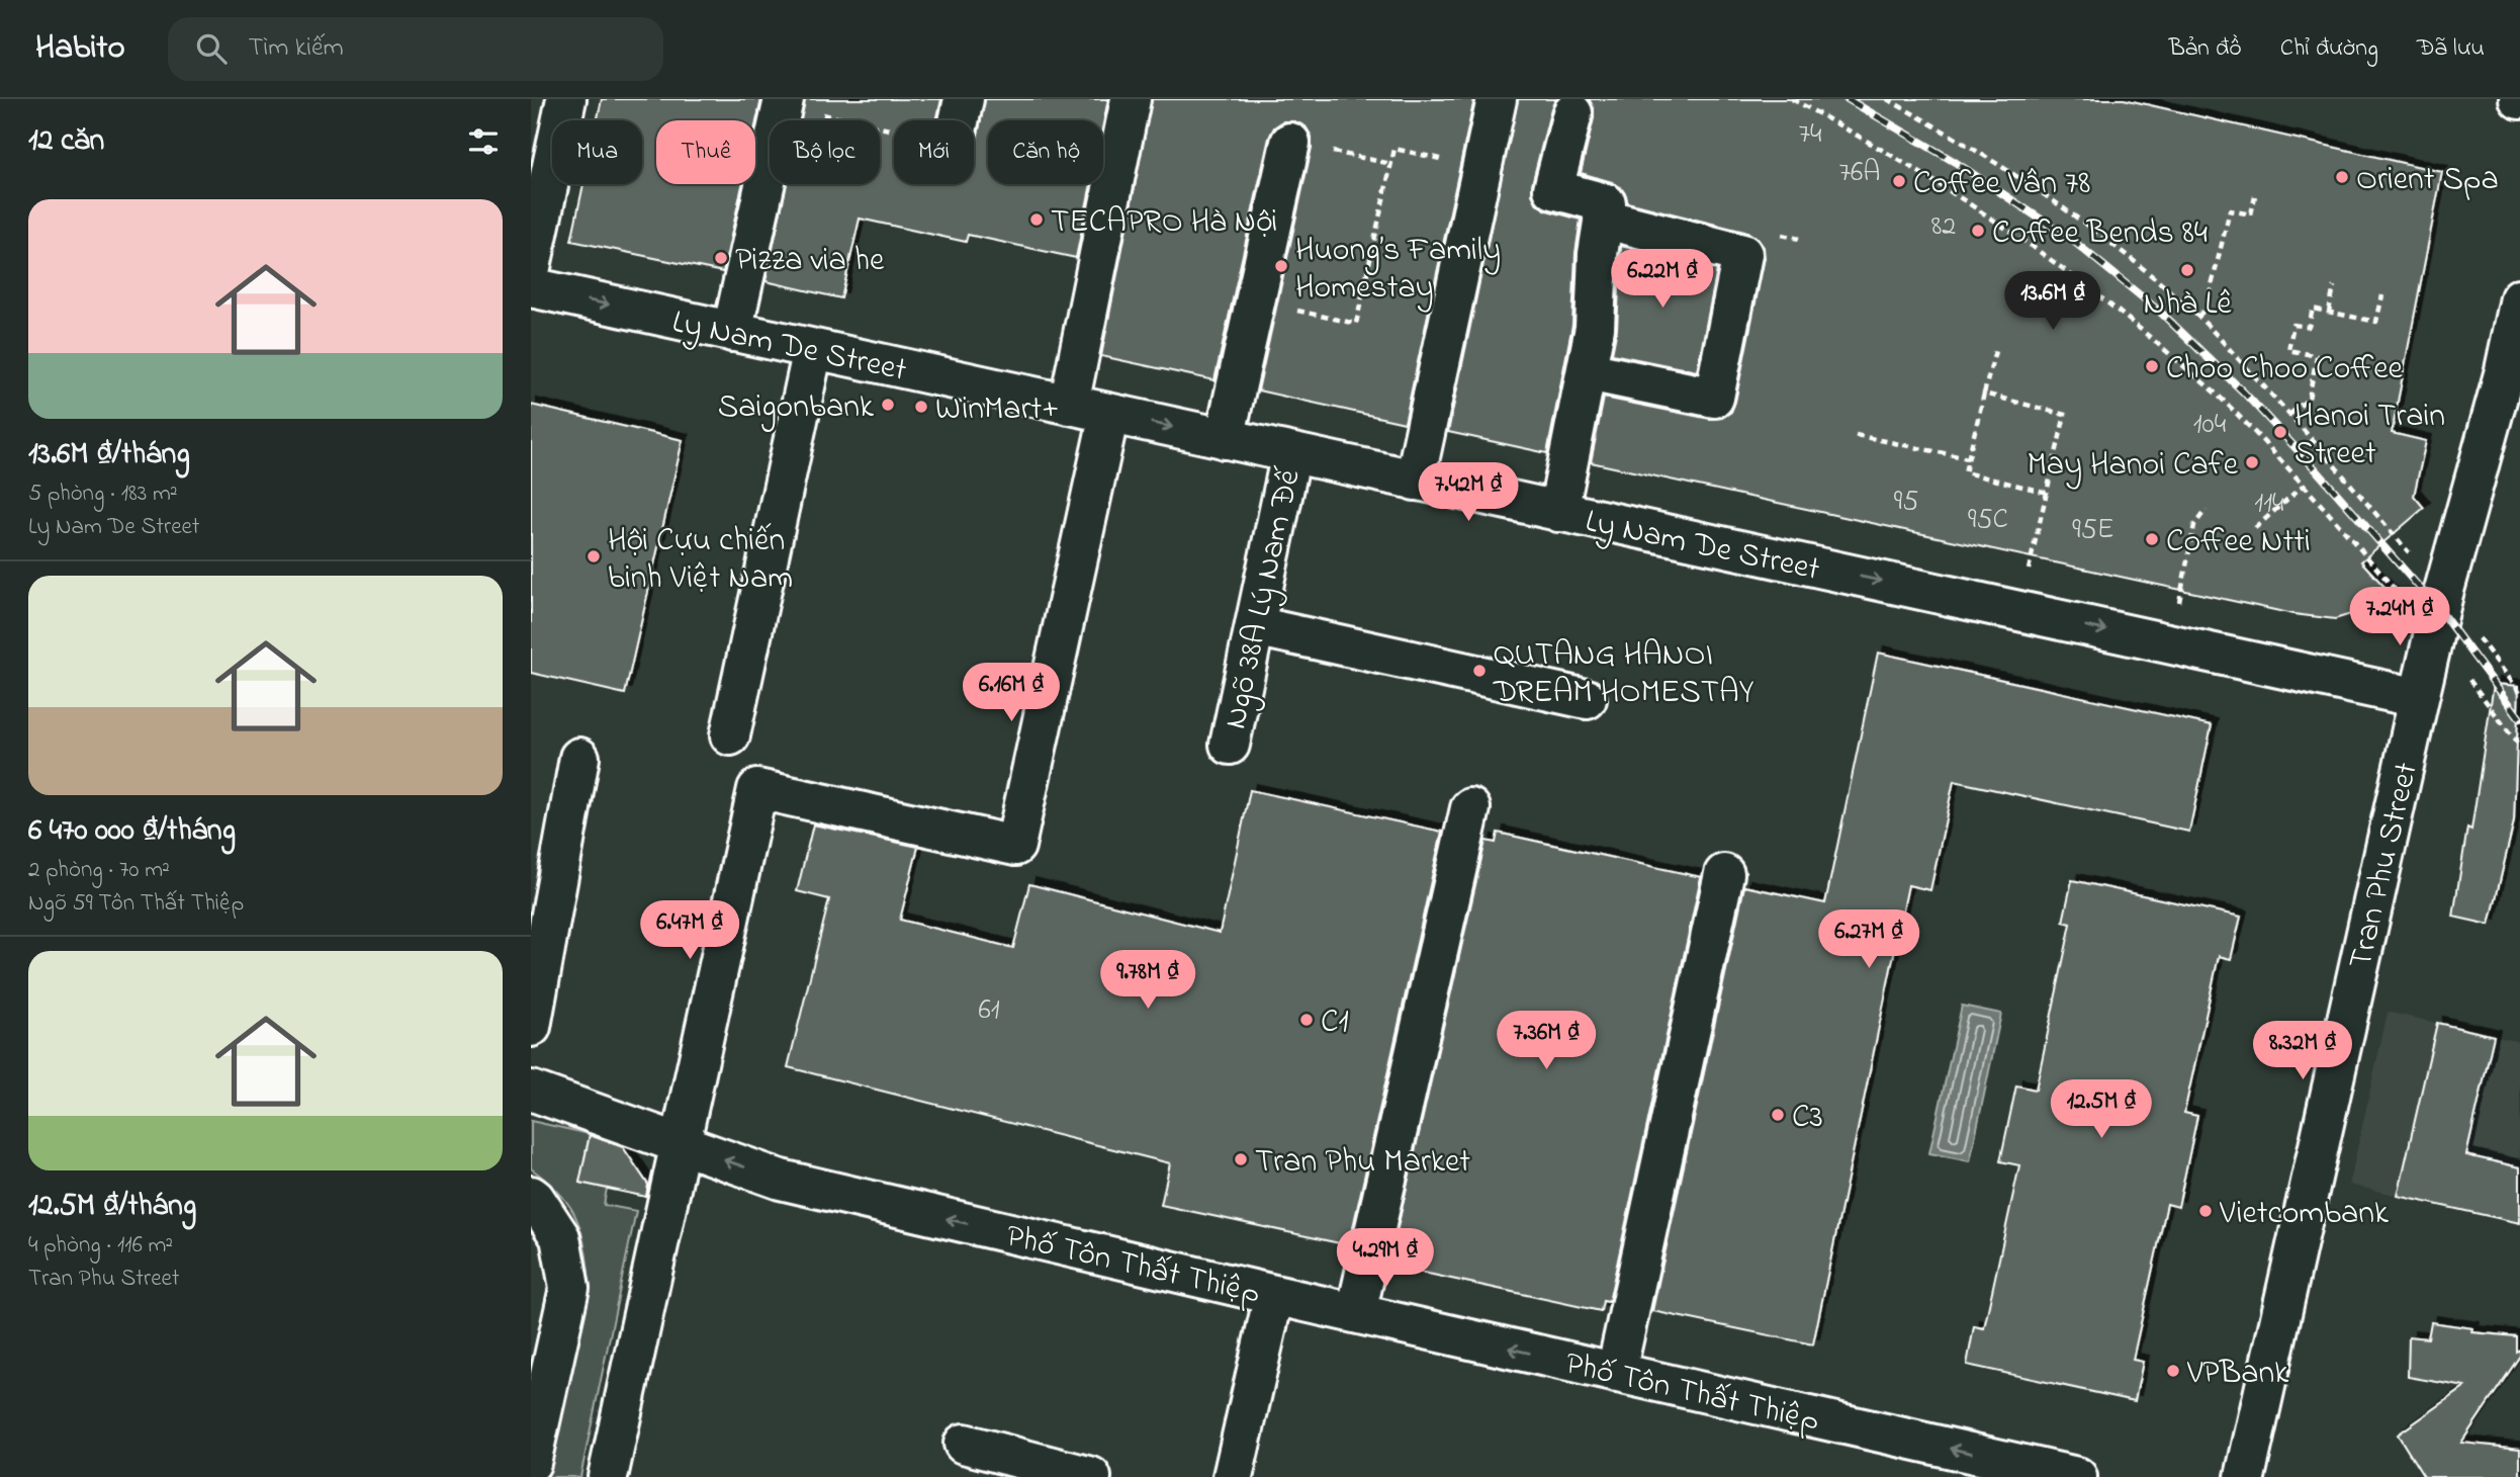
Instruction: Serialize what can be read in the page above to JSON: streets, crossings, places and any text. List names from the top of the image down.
{
  "streets": {
    "street": [
      "Ly Nam De Street",
      "Ngõ 38A Lý Nam Đế",
      "Tran Phu Street",
      "Phố Tôn Thất Thiệp"
    ]
  },
  "crossings": [
    ["Ly Nam De Street", "Ngõ 38A Lý Nam Đế"],
    ["Ly Nam De Street", "Tran Phu Street"]
  ],
  "one_way": ["Ly Nam De Street", "Phố Tôn Thất Thiệp"],
  "places": [
    "Orient Spa",
    "Coffee Vân 78",
    "TECAPRO Hà Nội",
    "Coffee Bends 84",
    "Pizza via he",
    "Huong’s Family Homestay",
    "Nhà Lê",
    "Choo Choo Coffee",
    "Saigonbank",
    "WinMart+",
    "Hanoi Train Street",
    "May Hanoi Cafe",
    "Coffee Ntti",
    "Hội Cựu chiến binh Việt Nam",
    "QUTANG HANOI DREAM HOMESTAY",
    "C1",
    "C3",
    "Tran Phu Market",
    "Vietcombank",
    "VPBank"
  ],
  "house_numbers": [
    "74",
    "76A",
    "82",
    "104",
    "95",
    "114",
    "95C",
    "95E",
    "61"
  ],
  "page": {
    "header": "Habito",
    "search": "Tìm kiếm",
    "nav": ["Bản đồ", "Chỉ đường", "Đã lưu"],
    "heading": "12 căn",
    "chip": [
      "Mua",
      "Thuê",
      "Bộ lọc",
      "Mới",
      "Căn hộ"
    ],
    "list": [
      {
        "name": "13.6M ₫/tháng",
        "note": "5 phòng · 183 m² · Ly Nam De Street"
      },
      {
        "name": "6 470 000 ₫/tháng",
        "note": "2 phòng · 70 m² · Ngõ 59 Tôn Thất Thiệp"
      },
      {
        "name": "12.5M ₫/tháng",
        "note": "4 phòng · 116 m² · Tran Phu Street"
      }
    ],
    "price": [
      "6.22M ₫",
      "13.6M ₫",
      "7.42M ₫",
      "7.24M ₫",
      "6.16M ₫",
      "6.47M ₫",
      "6.27M ₫",
      "9.78M ₫",
      "7.36M ₫",
      "8.32M ₫",
      "12.5M ₫",
      "4.29M ₫"
    ]
  }
}
